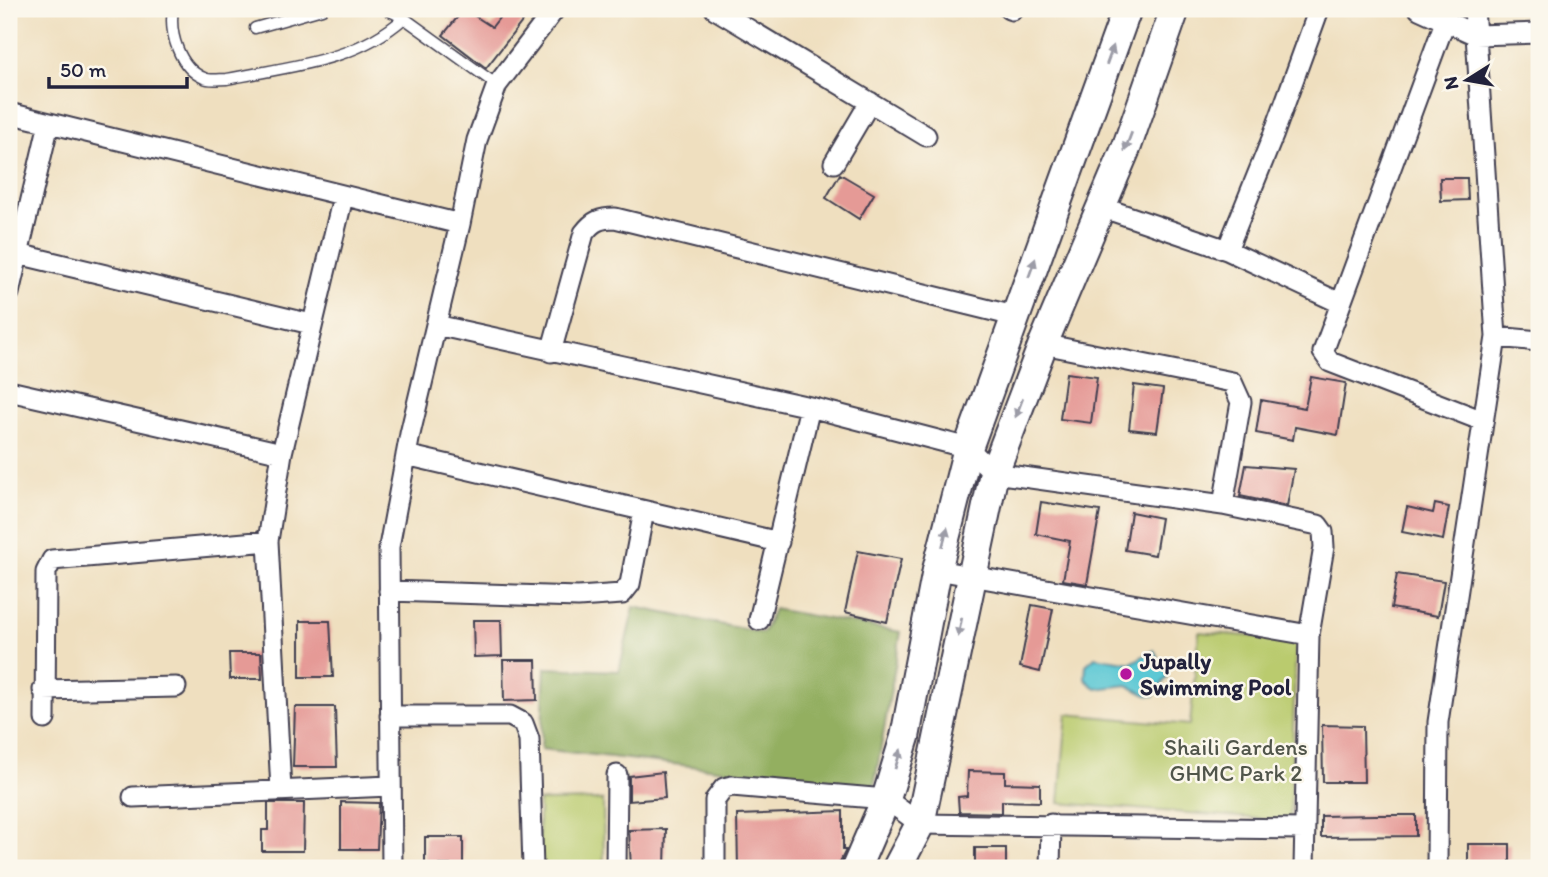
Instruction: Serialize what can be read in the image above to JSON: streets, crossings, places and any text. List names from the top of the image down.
{
  "parks": ["Shaili Gardens GHMC Park 2"],
  "places": ["Jupally Swimming Pool"],
  "scale_bar": "50 m",
  "north": "left"
}
